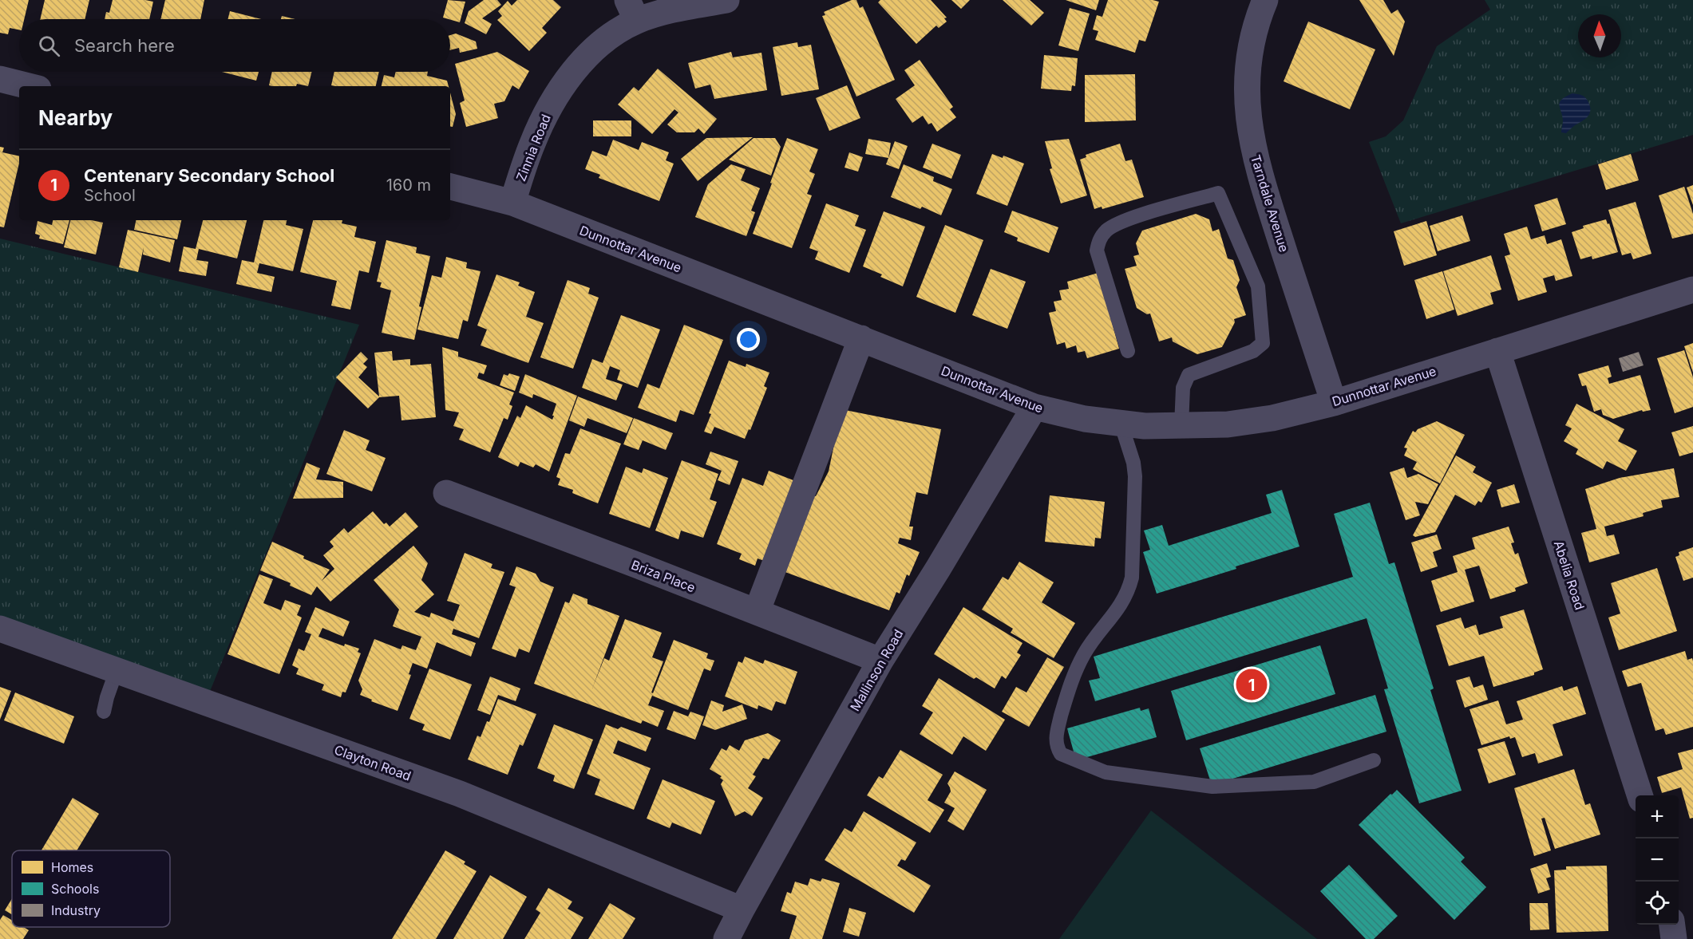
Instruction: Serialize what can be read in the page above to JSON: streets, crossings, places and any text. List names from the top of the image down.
{
  "streets": {
    "street": [
      "Zinnia Road",
      "Tarndale Avenue",
      "Dunnottar Avenue",
      "Abelia Road",
      "Briza Place",
      "Mallinson Road",
      "Clayton Road"
    ]
  },
  "crossings": [
    ["Zinnia Road", "Dunnottar Avenue"],
    ["Tarndale Avenue", "Dunnottar Avenue"],
    ["Dunnottar Avenue", "Abelia Road"],
    ["Dunnottar Avenue", "Mallinson Road"],
    ["Briza Place", "Mallinson Road"],
    ["Mallinson Road", "Clayton Road"]
  ],
  "legend": ["Homes", "Schools", "Industry"],
  "north": "top",
  "page": {
    "search": "Search here",
    "heading": "Nearby",
    "list": [
      {
        "mark": "1",
        "name": "Centenary Secondary School",
        "note": "School",
        "value": "160 m"
      }
    ],
    "pins": "1",
    "map_buttons": ["+", "−"]
  }
}
